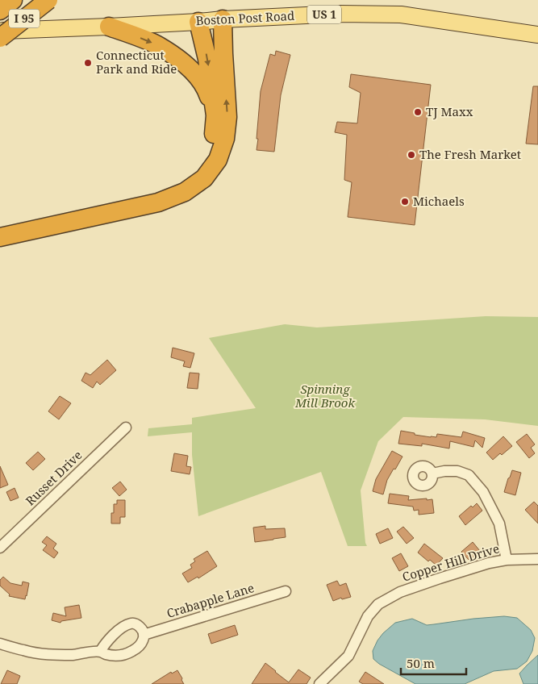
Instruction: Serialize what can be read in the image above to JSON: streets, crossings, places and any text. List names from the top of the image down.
{
  "streets": {
    "highway": ["I 95"],
    "main road": ["US 1", "Boston Post Road"],
    "street": ["Russet Drive", "Copper Hill Drive", "Crabapple Lane"]
  },
  "parks": ["Spinning Mill Brook"],
  "places": [
    "Connecticut Park and Ride",
    "TJ Maxx",
    "The Fresh Market",
    "Michaels"
  ],
  "scale_bar": "50 m"
}
